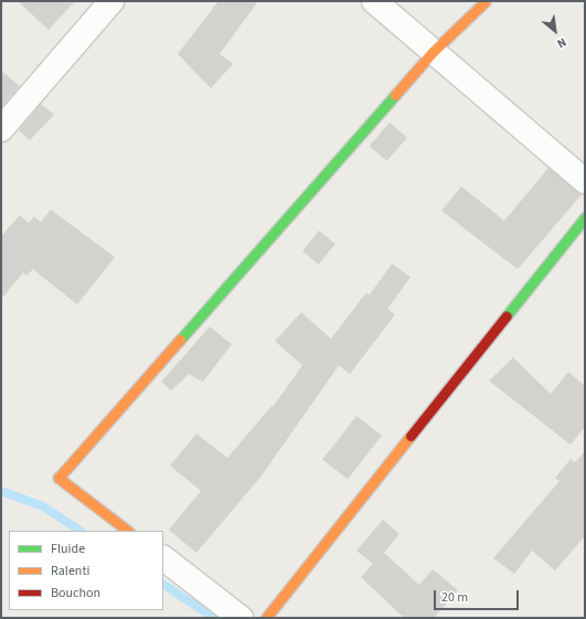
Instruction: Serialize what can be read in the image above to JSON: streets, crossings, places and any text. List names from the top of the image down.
{
  "legend": ["Fluide", "Ralenti", "Bouchon"],
  "scale_bar": "20 m",
  "north": "bottom right"
}
